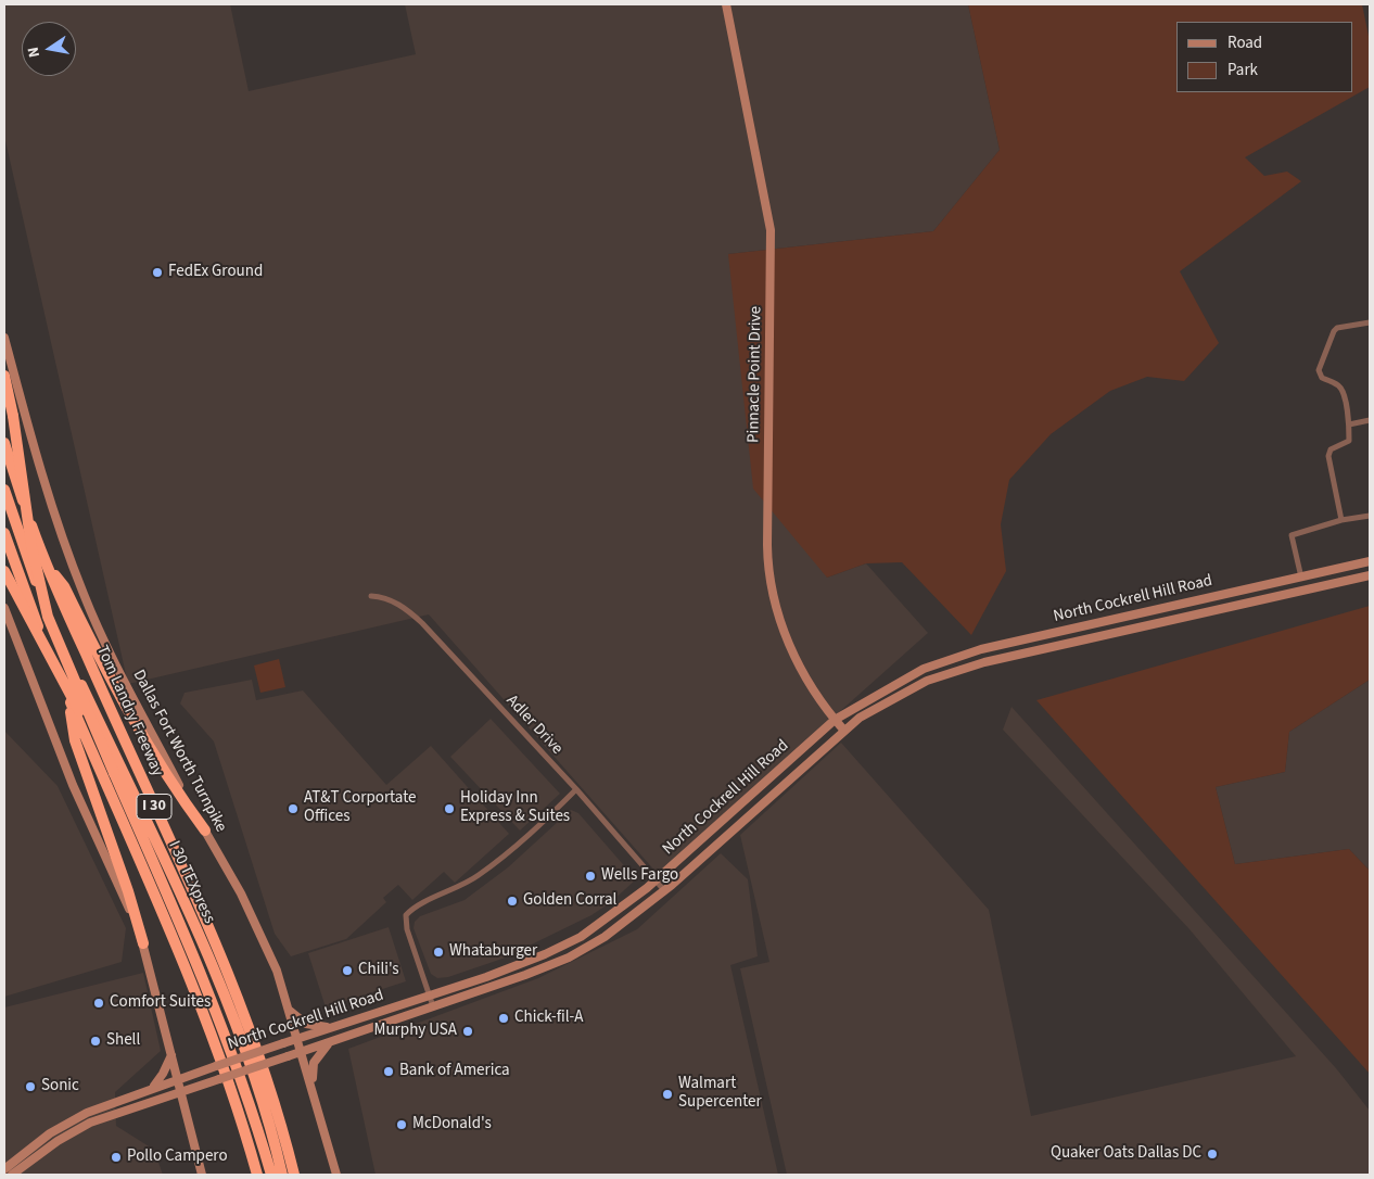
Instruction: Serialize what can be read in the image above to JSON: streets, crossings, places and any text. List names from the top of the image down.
{
  "streets": {
    "highway": ["Tom Landry Freeway", "I 30", "I 30 TEXpress"],
    "main road": ["Pinnacle Point Drive", "North Cockrell Hill Road", "Dallas Fort Worth Turnpike"],
    "street": ["Adler Drive"]
  },
  "crossings": [
    ["Pinnacle Point Drive", "North Cockrell Hill Road"],
    ["North Cockrell Hill Road", "Adler Drive"],
    ["North Cockrell Hill Road", "Dallas Fort Worth Turnpike"]
  ],
  "places": [
    "FedEx Ground",
    "AT&T Corportate Offices",
    "Holiday Inn Express & Suites",
    "Wells Fargo",
    "Golden Corral",
    "Whataburger",
    "Chili's",
    "Comfort Suites",
    "Chick-fil-A",
    "Murphy USA",
    "Shell",
    "Bank of America",
    "Sonic",
    "Walmart Supercenter",
    "McDonald's",
    "Quaker Oats Dallas DC",
    "Pollo Campero"
  ],
  "legend": ["Road", "Park"],
  "north": "left"
}
